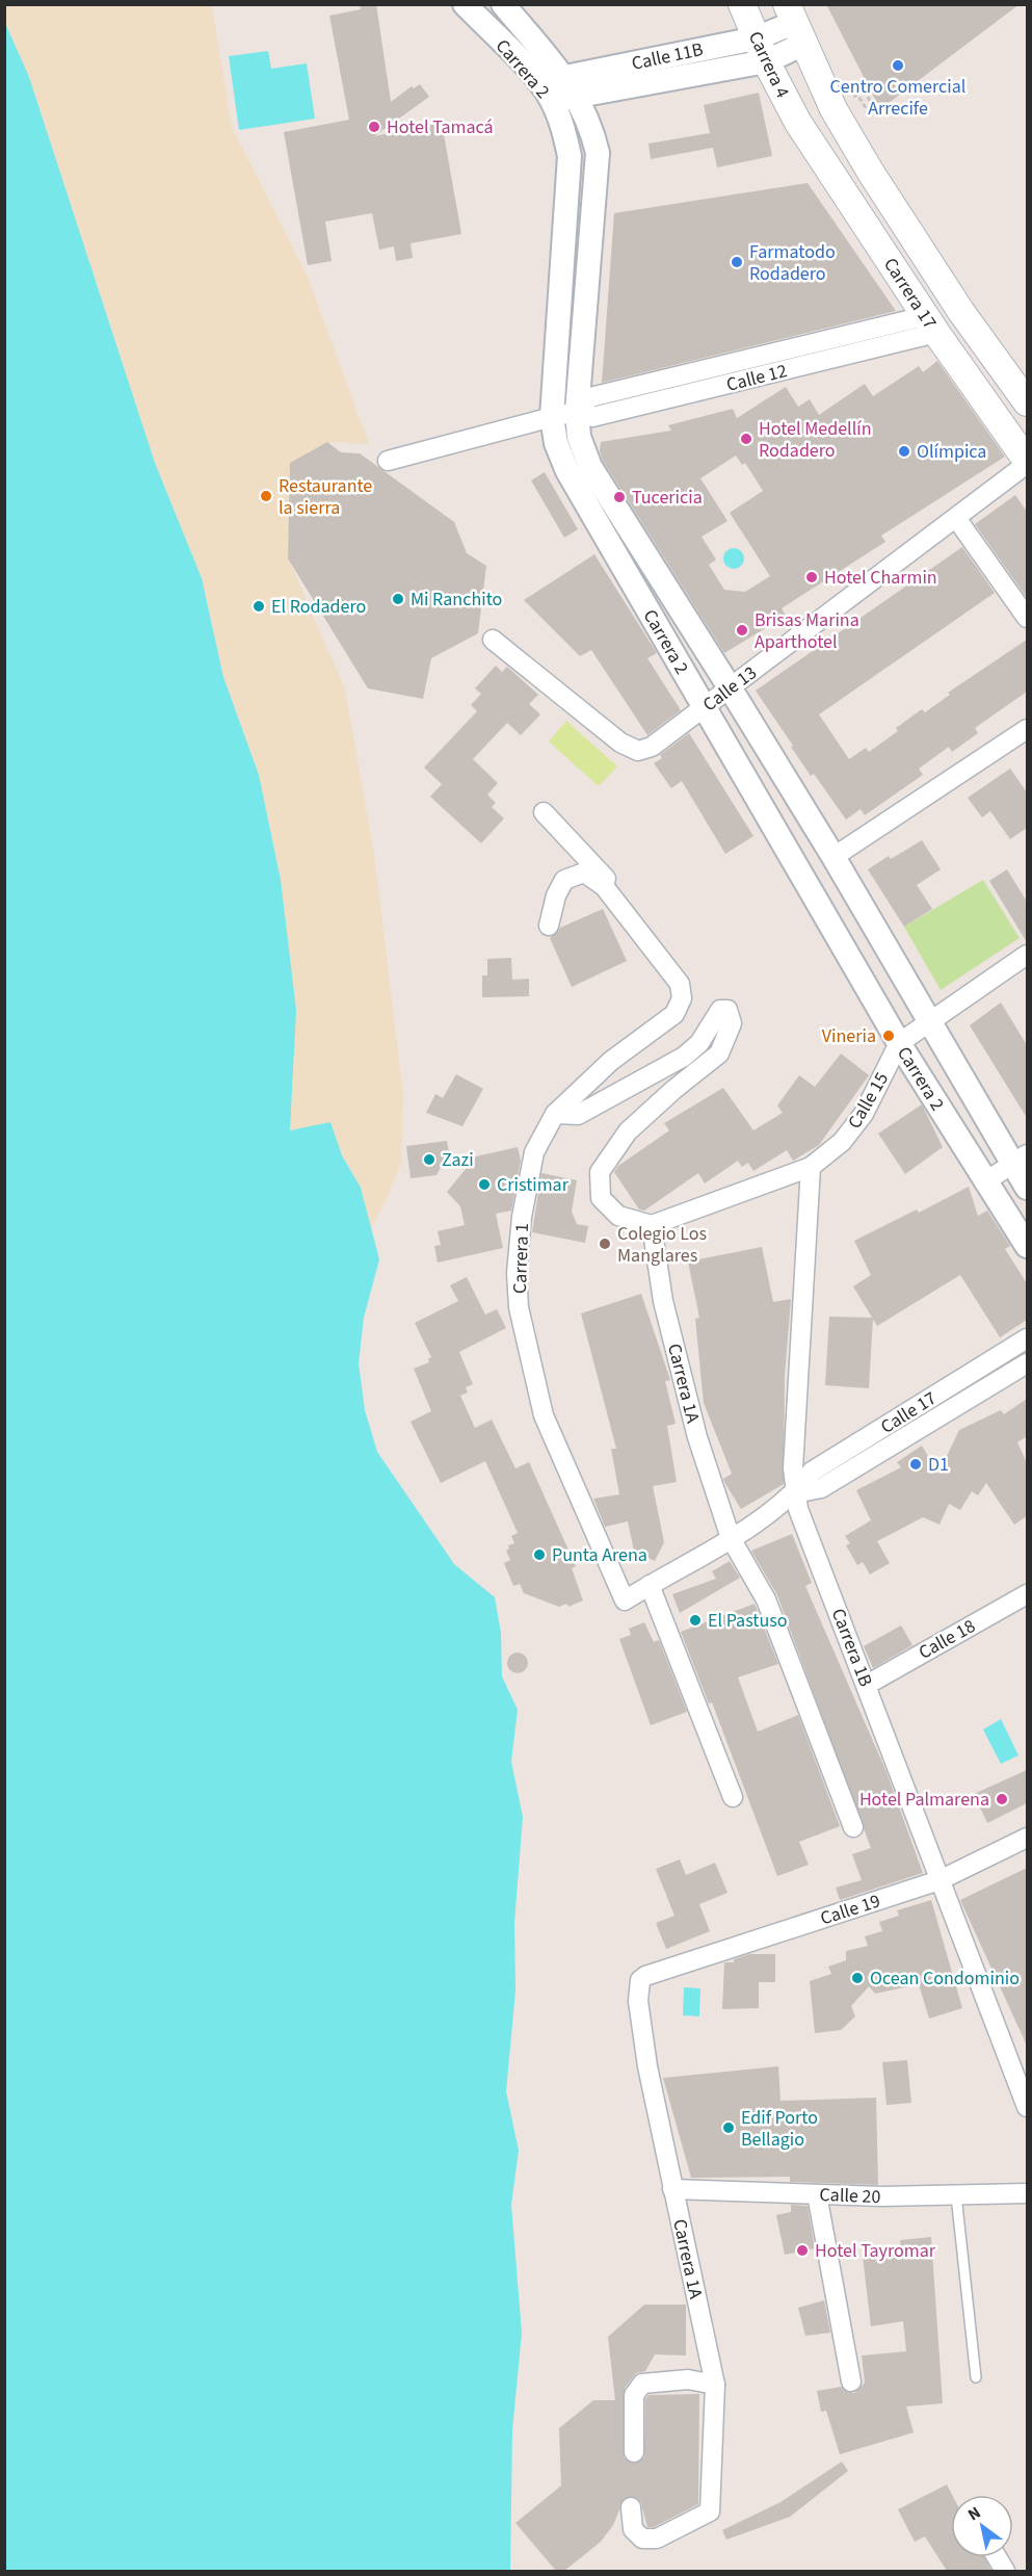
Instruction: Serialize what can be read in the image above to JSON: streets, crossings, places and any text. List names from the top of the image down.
{
  "streets": {
    "main road": ["Carrera 4", "Carrera 17"],
    "street": [
      "Calle 11B",
      "Carrera 2",
      "Calle 12",
      "Calle 13",
      "Calle 15",
      "Carrera 1",
      "Carrera 1A",
      "Calle 17",
      "Calle 18",
      "Carrera 1B",
      "Calle 19",
      "Calle 20"
    ]
  },
  "crossings": [
    ["Calle 11B", "Carrera 4"],
    ["Calle 11B", "Carrera 2"],
    ["Carrera 4", "Carrera 17"],
    ["Carrera 2", "Calle 12"],
    ["Carrera 2", "Calle 13"],
    ["Carrera 2", "Calle 15"],
    ["Carrera 17", "Calle 12"],
    ["Carrera 17", "Calle 13"],
    ["Calle 15", "Carrera 1A"],
    ["Calle 15", "Carrera 1B"],
    ["Carrera 1", "Calle 17"],
    ["Carrera 1A", "Calle 17"],
    ["Carrera 1A", "Calle 19"],
    ["Carrera 1A", "Calle 20"],
    ["Calle 17", "Carrera 1B"],
    ["Calle 18", "Carrera 1B"],
    ["Carrera 1B", "Calle 19"]
  ],
  "places": [
    "Centro Comercial Arrecife",
    "Hotel Tamacá",
    "Farmatodo Rodadero",
    "Hotel Medellín Rodadero",
    "Olímpica",
    "Restaurante la sierra",
    "Tucericia",
    "Hotel Charmin",
    "Mi Ranchito",
    "El Rodadero",
    "Brisas Marina Aparthotel",
    "Vineria",
    "Zazi",
    "Cristimar",
    "Colegio Los Manglares",
    "D1",
    "Punta Arena",
    "El Pastuso",
    "Hotel Palmarena",
    "Ocean Condominio",
    "Edif Porto Bellagio",
    "Hotel Tayromar"
  ],
  "north": "top left"
}
